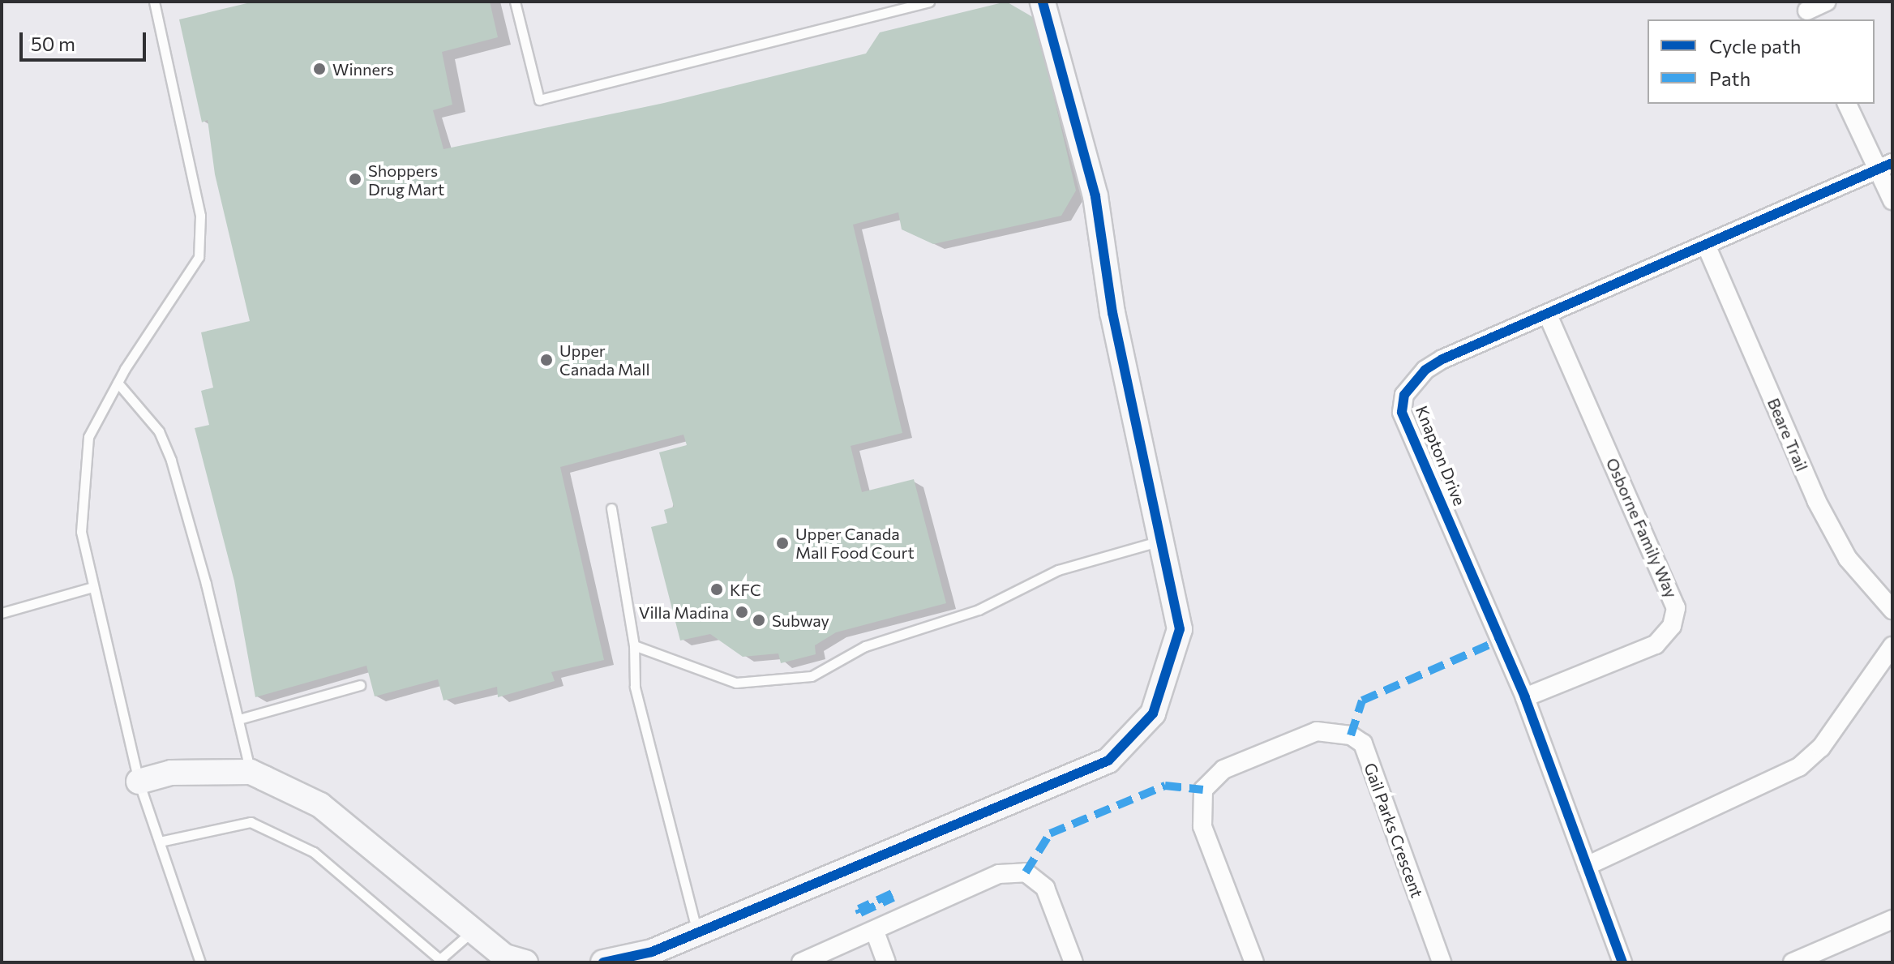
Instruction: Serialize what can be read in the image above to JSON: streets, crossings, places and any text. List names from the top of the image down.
{
  "streets": {
    "street": [
      "Beare Trail",
      "Knapton Drive",
      "Osborne Family Way",
      "Gail Parks Crescent"
    ]
  },
  "crossings": [
    ["Beare Trail", "Knapton Drive"],
    ["Knapton Drive", "Osborne Family Way"]
  ],
  "places": [
    "Winners",
    "Shoppers Drug Mart",
    "Upper Canada Mall",
    "Upper Canada Mall Food Court",
    "KFC",
    "Villa Madina",
    "Subway"
  ],
  "legend": ["Cycle path", "Path"],
  "scale_bar": "50 m"
}
